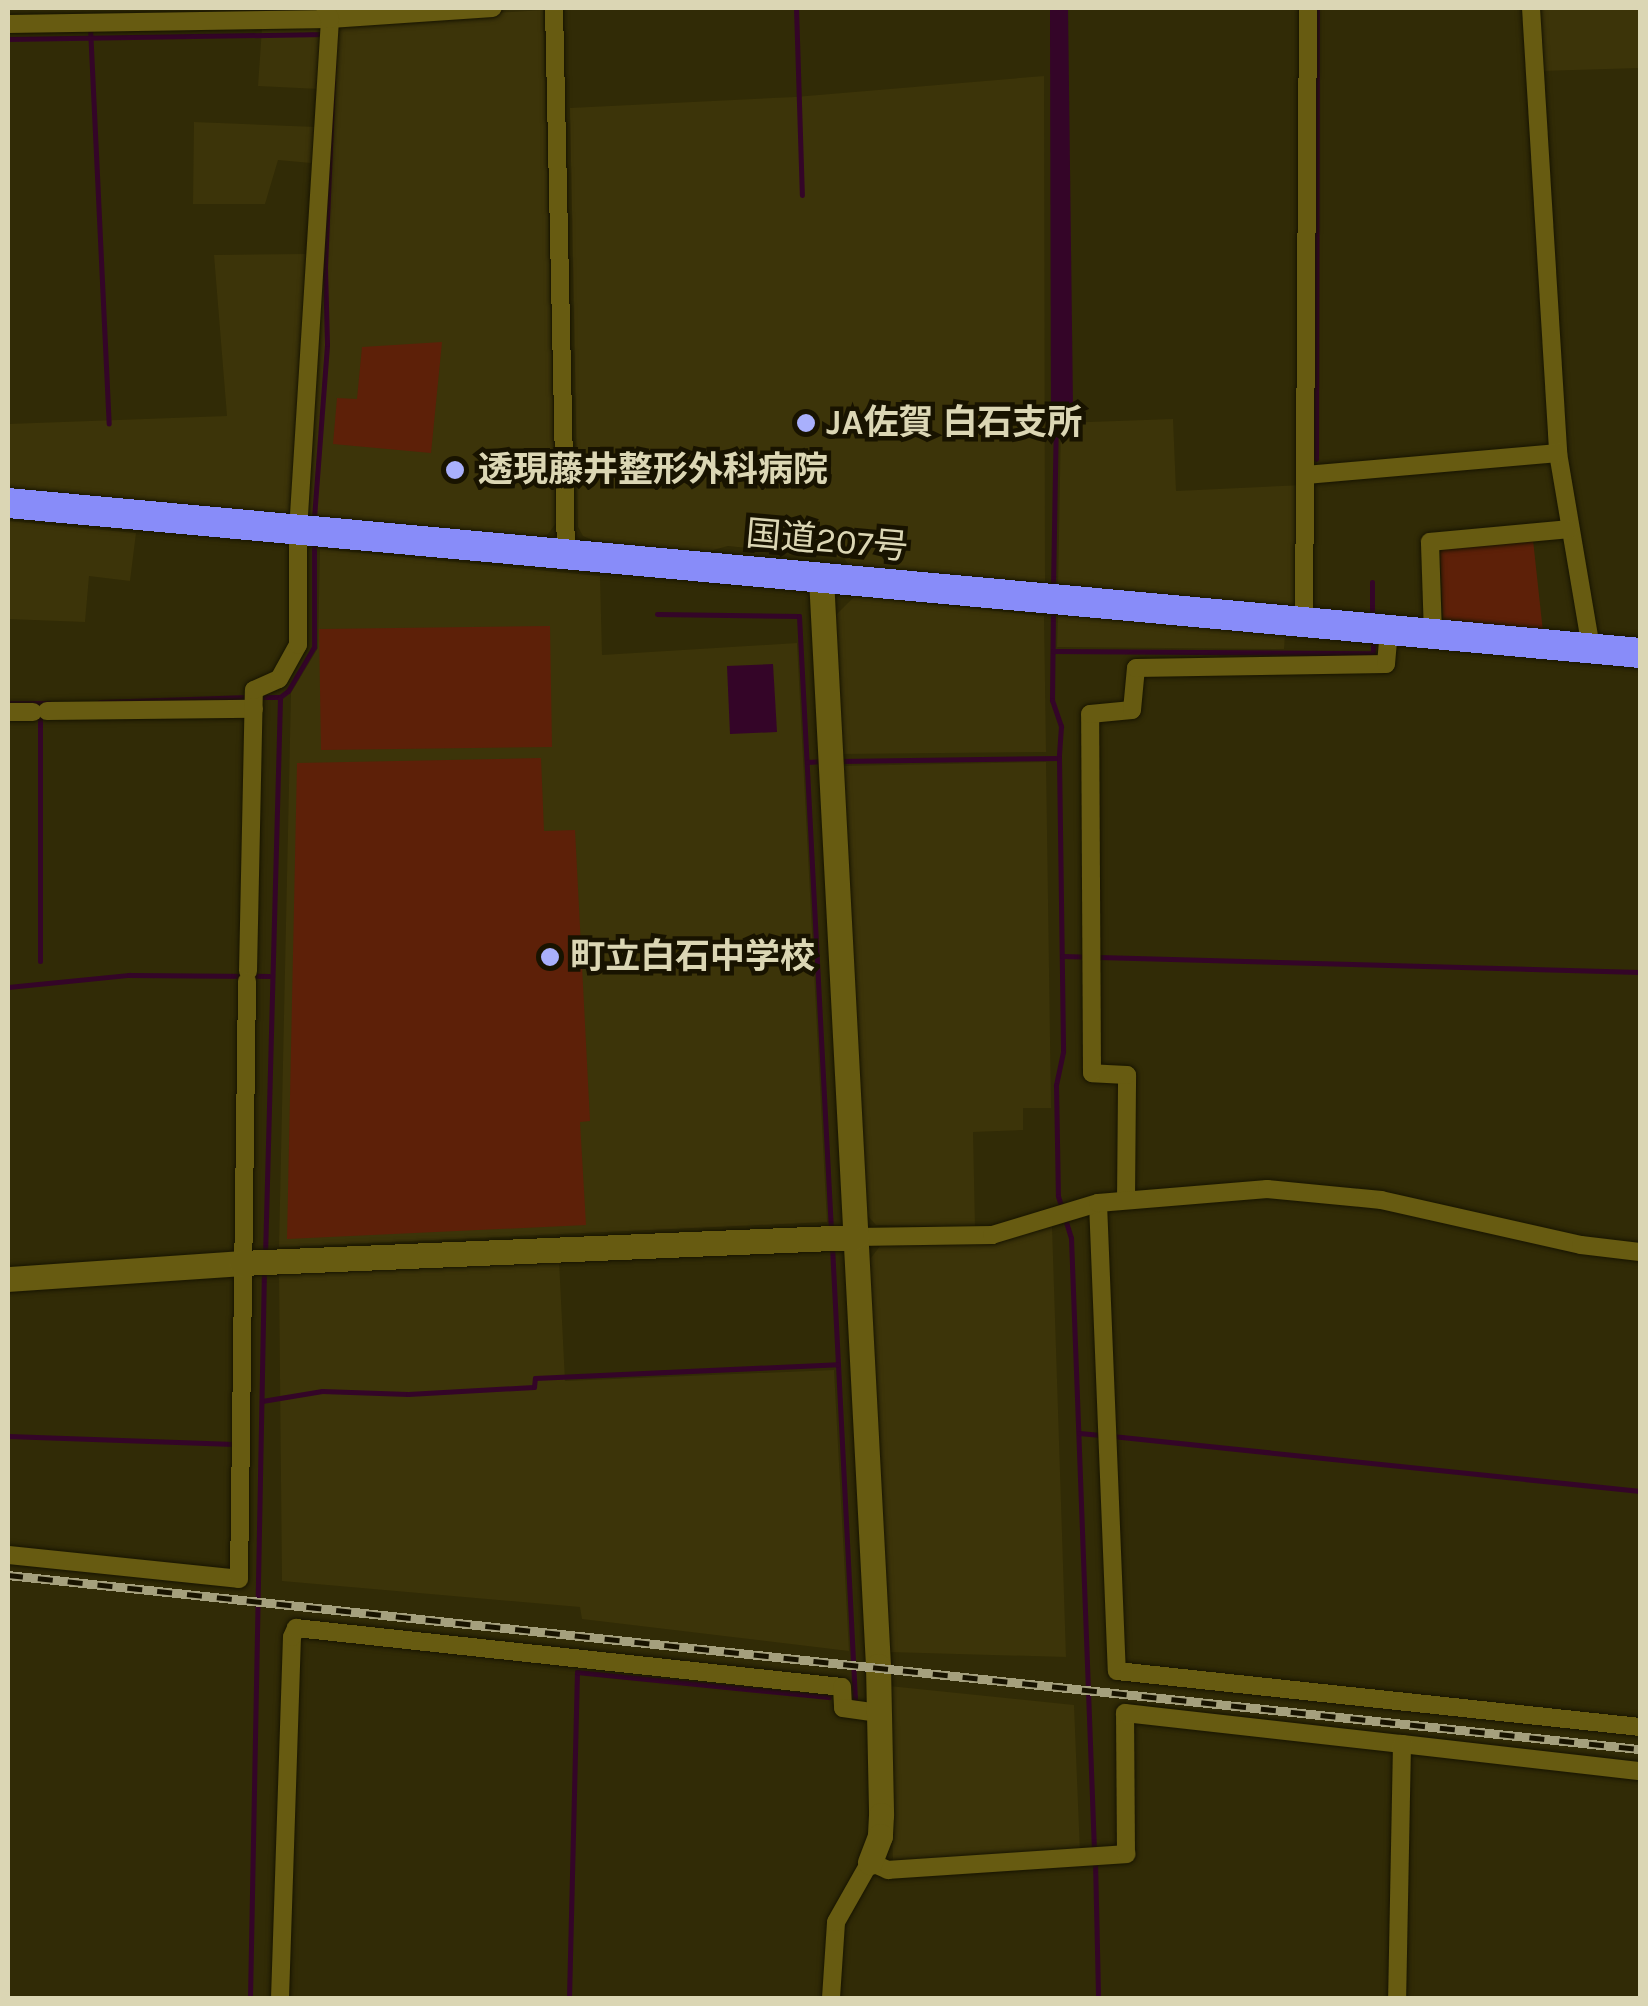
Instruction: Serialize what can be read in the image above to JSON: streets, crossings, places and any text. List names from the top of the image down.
{
  "streets": {
    "highway": ["国道207号"]
  },
  "places": ["JA佐賀 白石支所", "透現藤井整形外科病院", "町立白石中学校"]
}
